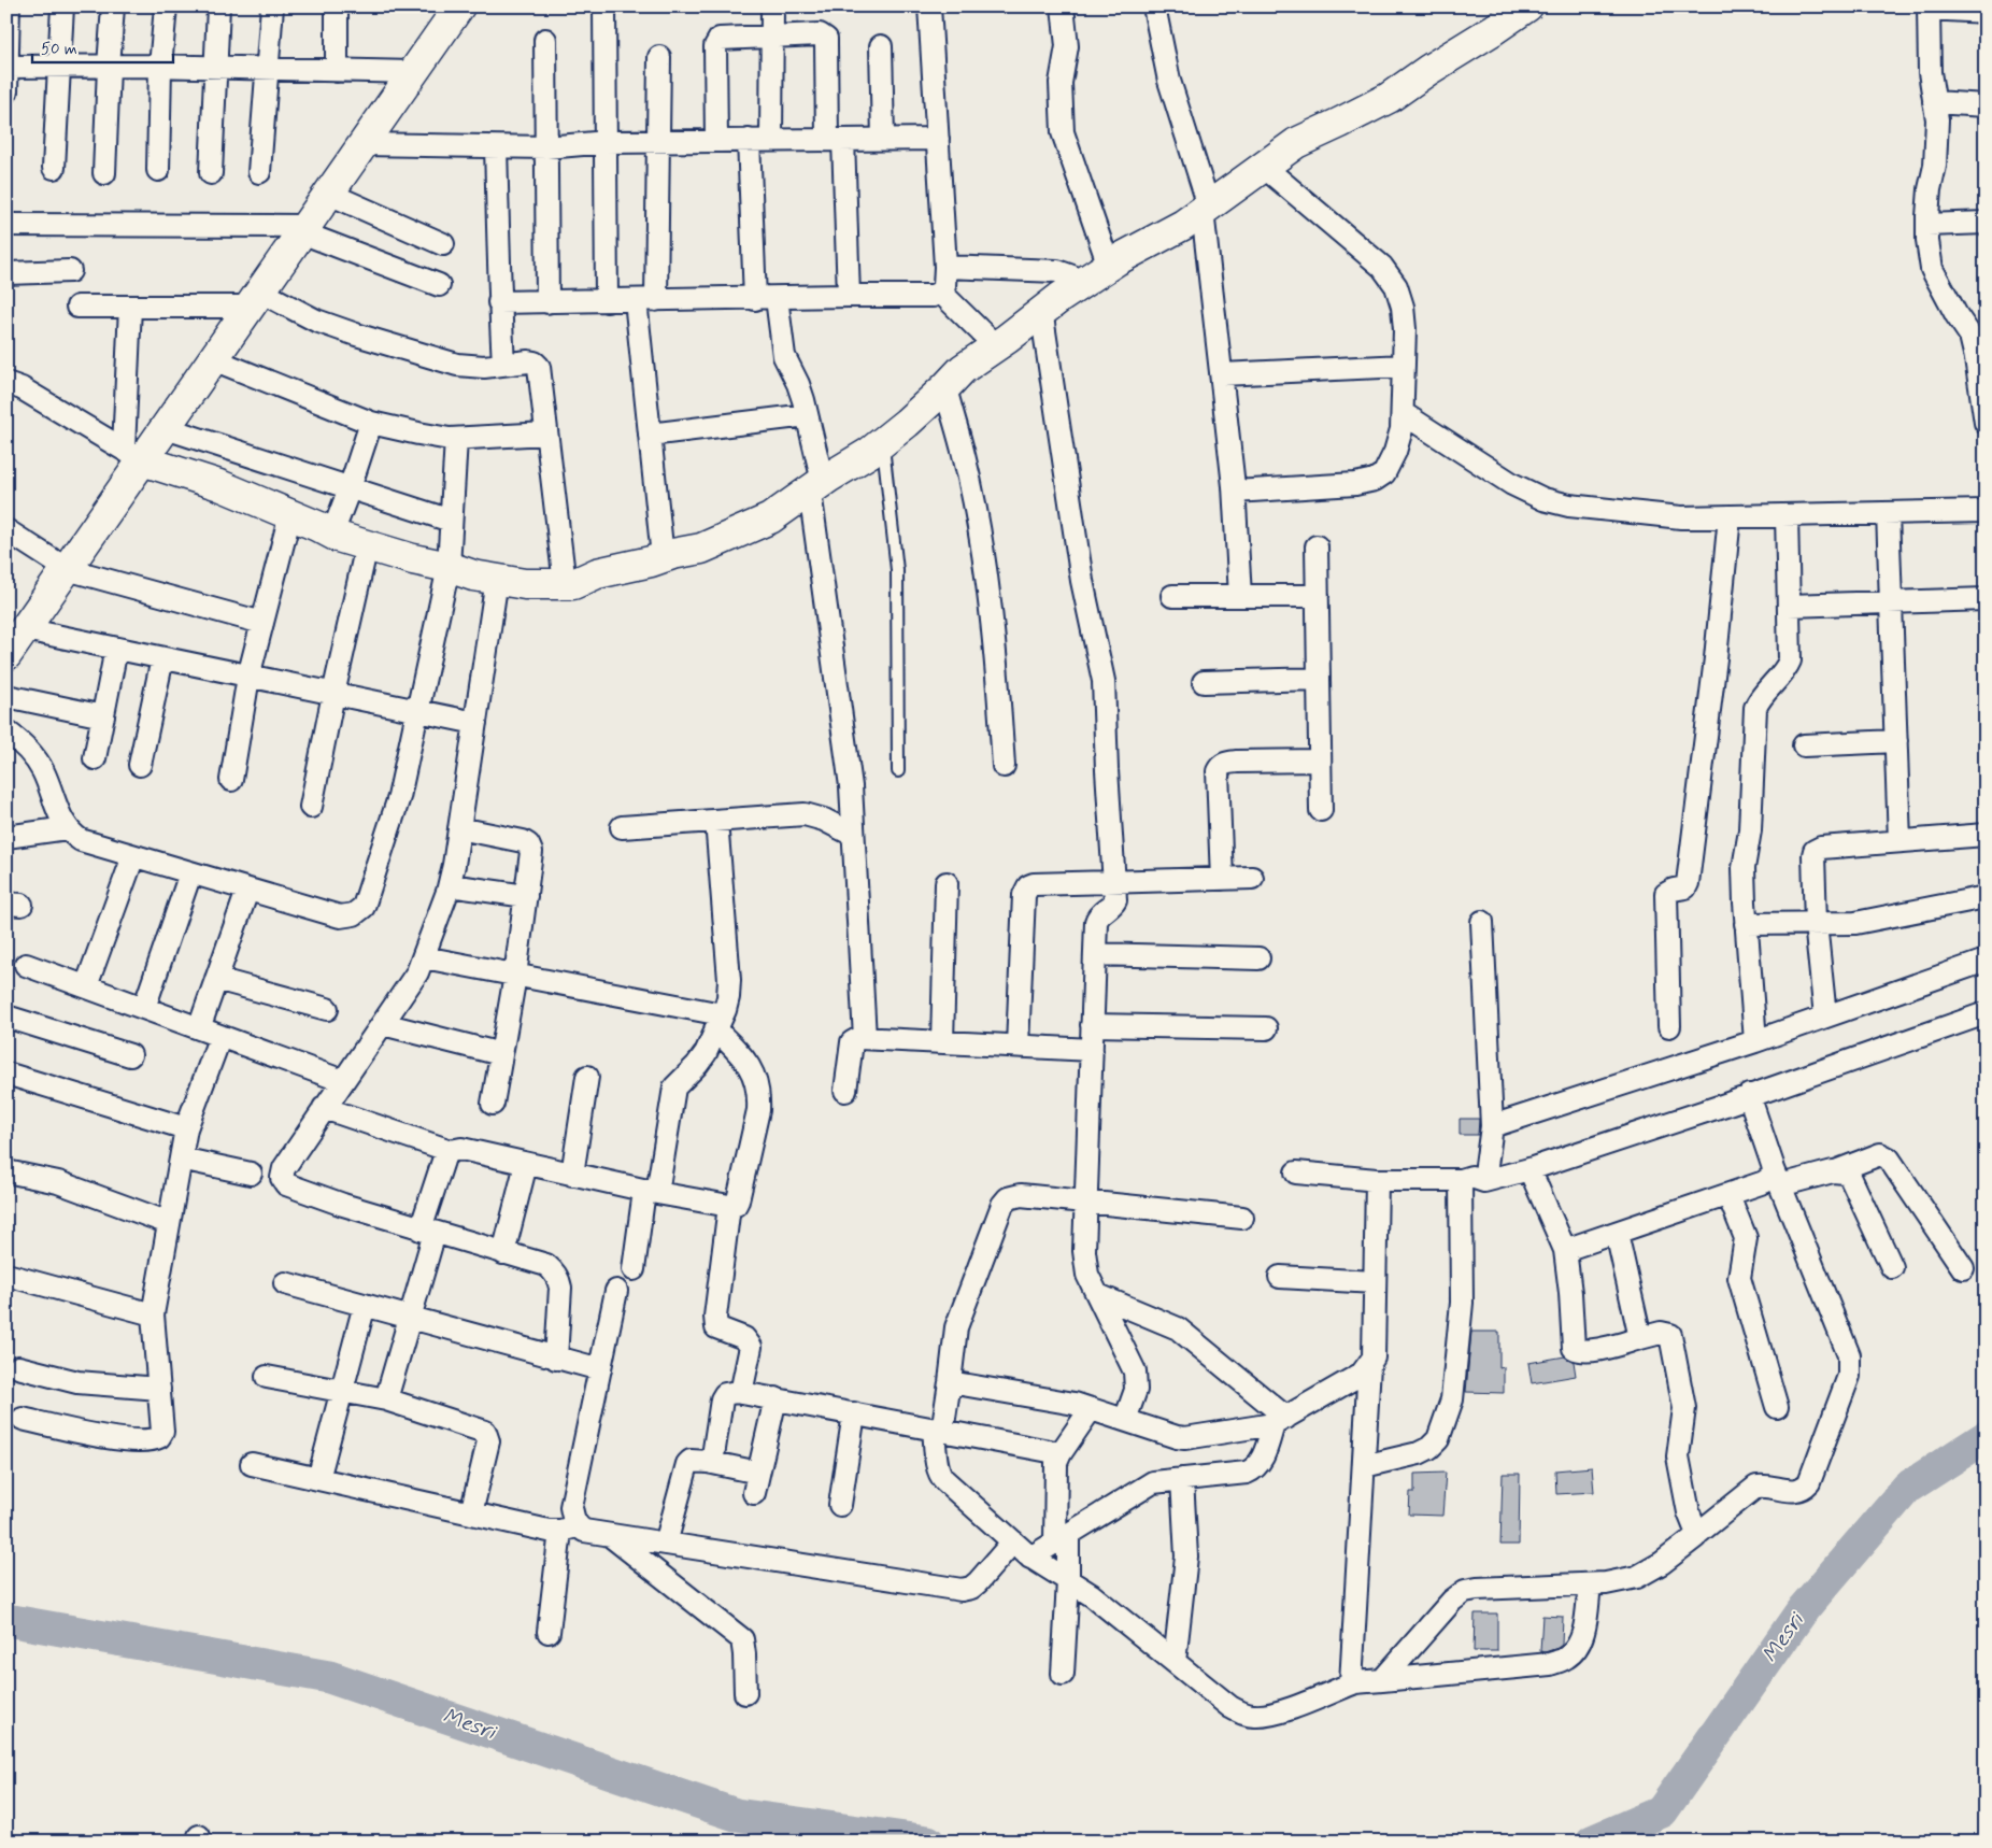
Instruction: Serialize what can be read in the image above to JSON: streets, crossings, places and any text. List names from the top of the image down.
{
  "water": ["Mesri"],
  "scale_bar": "50 m"
}
